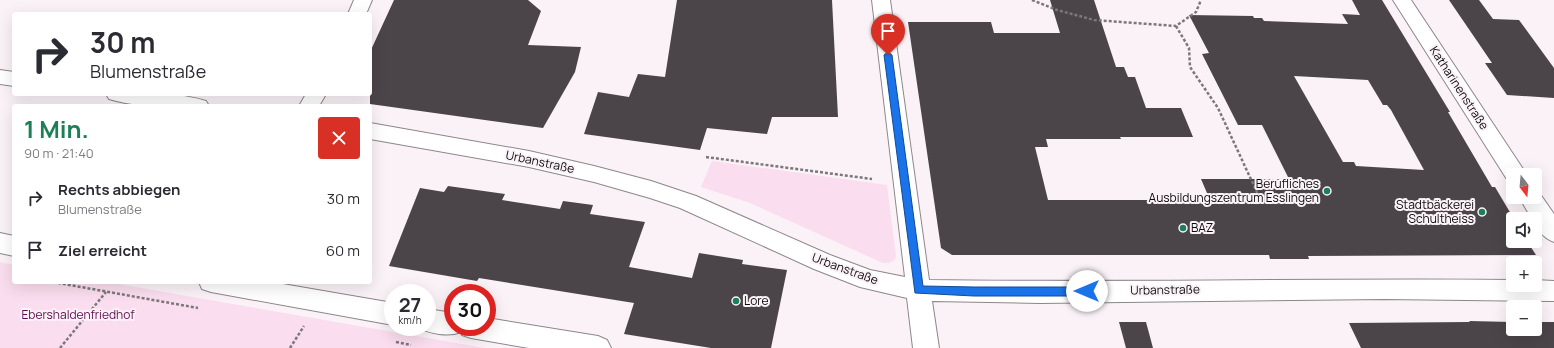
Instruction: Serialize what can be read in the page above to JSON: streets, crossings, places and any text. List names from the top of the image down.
{
  "streets": {
    "street": ["Katharinenstraße", "Urbanstraße"]
  },
  "parks": ["Ebershaldenfriedhof"],
  "places": [
    "Berufliches Ausbildungszentrum Esslingen",
    "Stadtbäckerei Schultheiss",
    "BAZ",
    "Lore"
  ],
  "north": "bottom",
  "page": {
    "turn": ["30 m", "Blumenstraße"],
    "heading": ["1 Min.", "90 m · 21:40"],
    "map_buttons": ["+", "−"],
    "list": [
      {
        "name": "Rechts abbiegen",
        "note": "Blumenstraße",
        "value": "30 m"
      },
      {
        "name": "Ziel erreicht",
        "value": "60 m"
      }
    ],
    "speed": "27 km/h",
    "limit": "30"
  }
}
